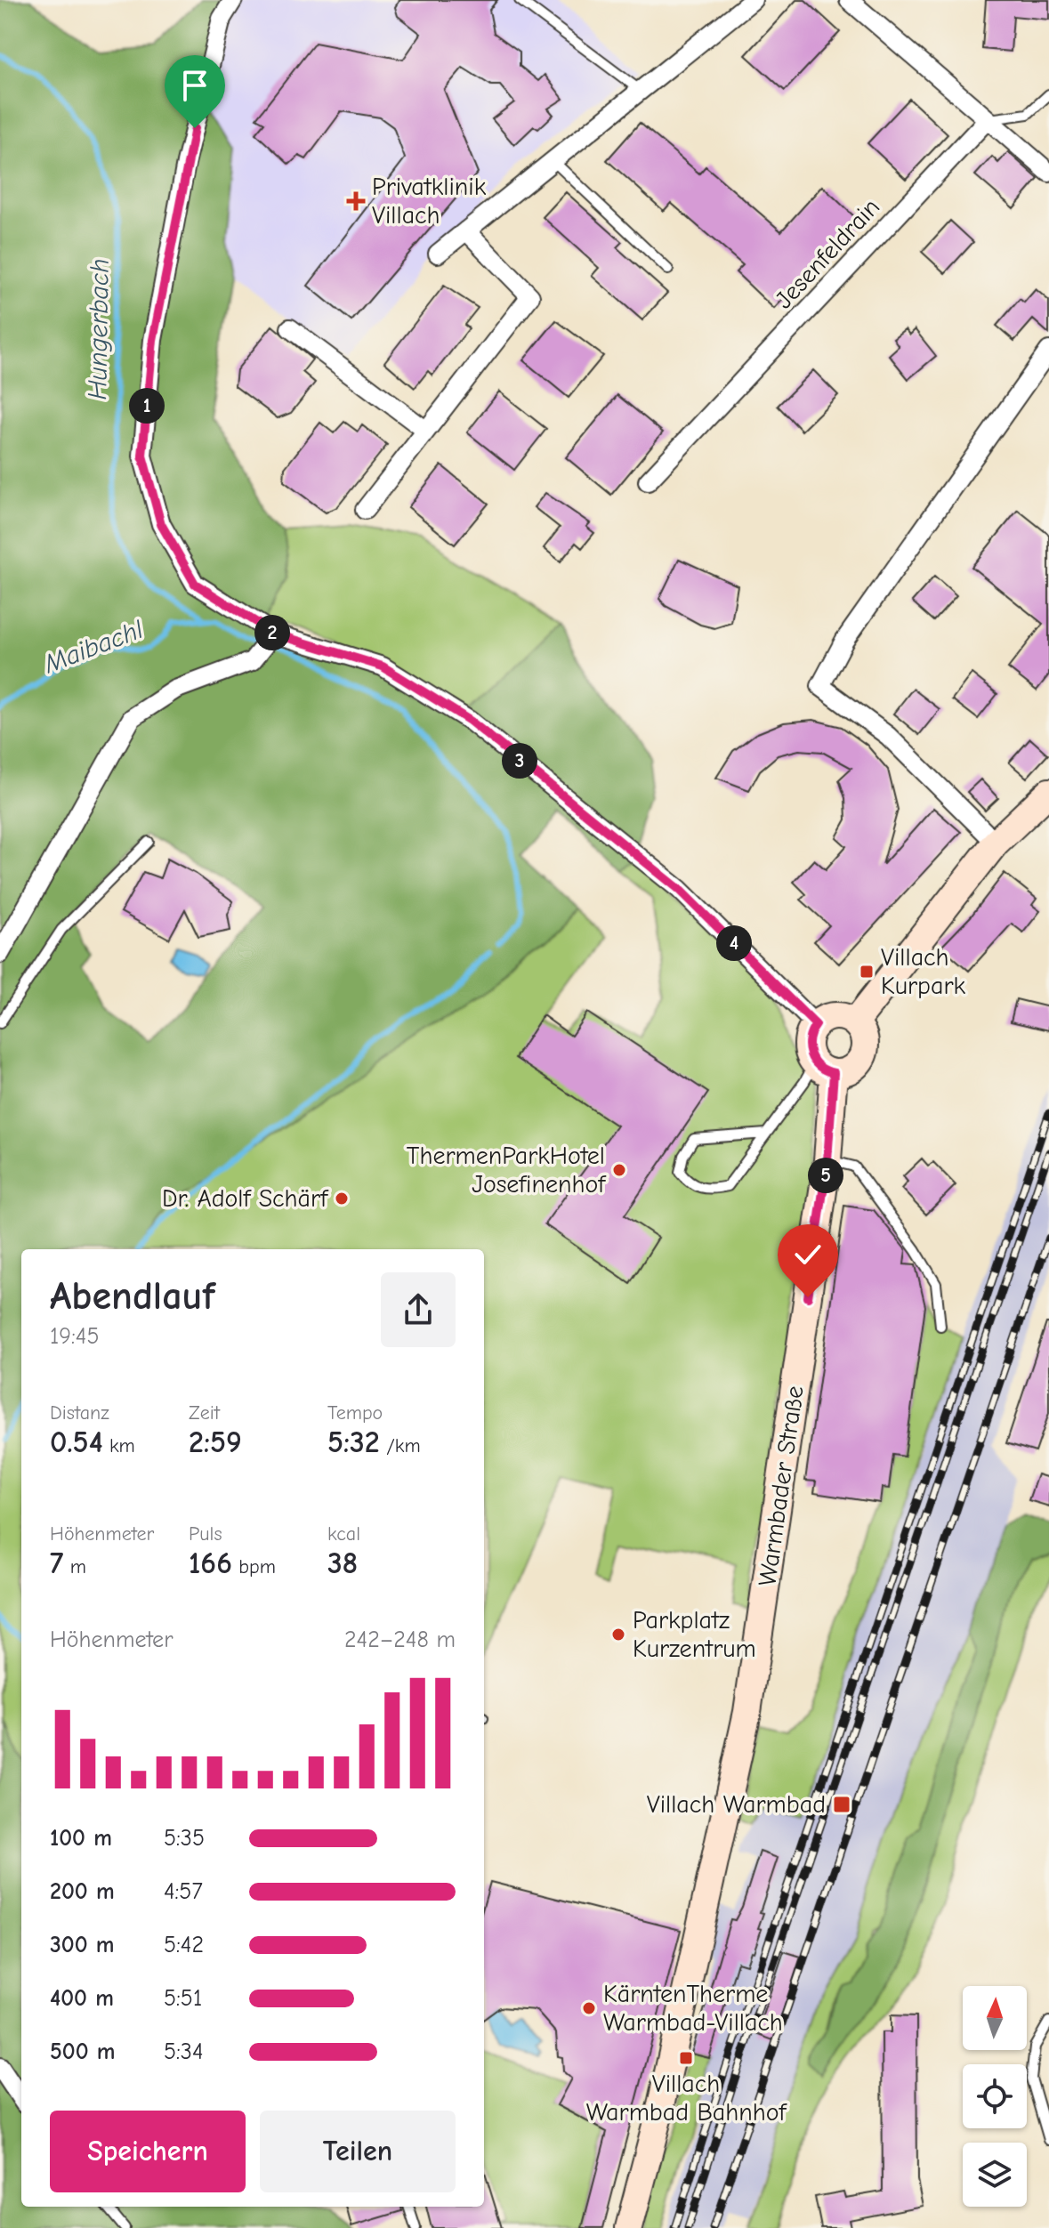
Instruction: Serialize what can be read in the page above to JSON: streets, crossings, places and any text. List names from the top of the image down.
{
  "streets": {
    "street": ["Jesenfeldrain", "Warmbader Straße"]
  },
  "water": ["Hungerbach", "Maibachl"],
  "places": {
    "health": ["Privatklinik Villach"],
    "transit": ["Villach Kurpark", "Villach Warmbad", "Villach Warmbad Bahnhof"],
    "other": [
      "ThermenParkHotel Josefinenhof",
      "Dr. Adolf Schärf",
      "Parkplatz Kurzentrum",
      "KärntenTherme Warmbad-Villach"
    ]
  },
  "north": "top",
  "page": {
    "pins": [
      "1",
      "2",
      "3",
      "4",
      "5"
    ],
    "heading": ["Abendlauf", "19:45"],
    "stats": [
      ["Distanz", "0.54 km"],
      ["Zeit", "2:59"],
      ["Tempo", "5:32 /km"],
      ["Höhenmeter", "7 m"],
      ["Puls", "166 bpm"],
      ["kcal", "38"]
    ],
    "chart": ["Höhenmeter", "242–248 m"],
    "list": [
      {
        "name": "100 m",
        "note": "5:35"
      },
      {
        "name": "200 m",
        "note": "4:57"
      },
      {
        "name": "300 m",
        "note": "5:42"
      },
      {
        "name": "400 m",
        "note": "5:51"
      },
      {
        "name": "500 m",
        "note": "5:34"
      }
    ],
    "buttons": ["Speichern", "Teilen"]
  }
}
